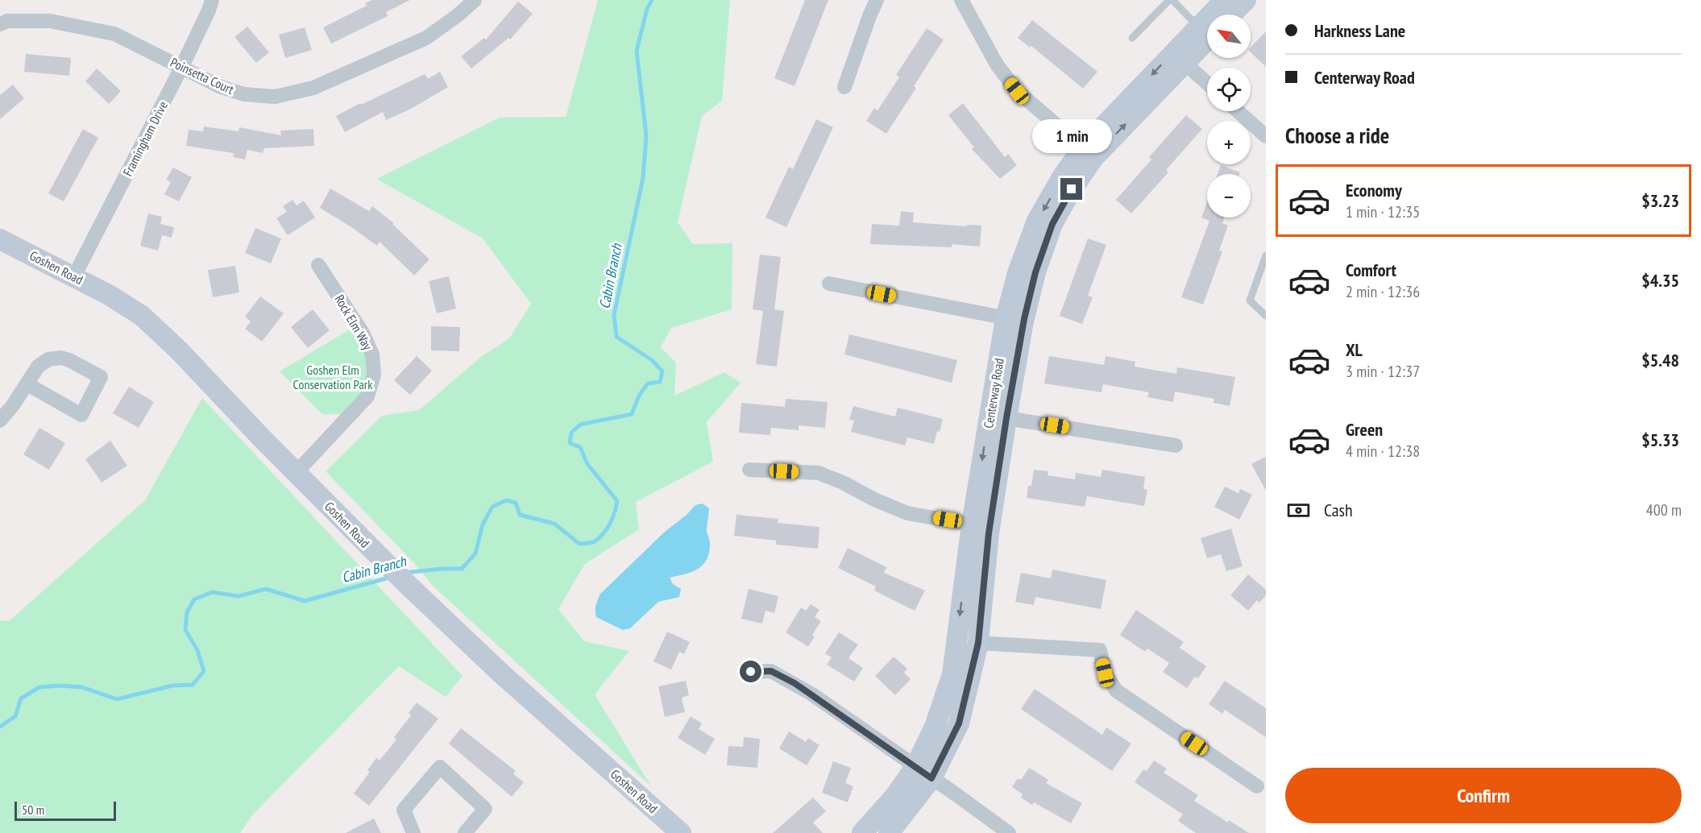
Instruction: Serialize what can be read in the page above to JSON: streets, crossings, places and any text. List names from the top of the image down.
{
  "streets": {
    "street": [
      "Poinsetta Court",
      "Framingham Drive",
      "Goshen Road",
      "Rock Elm Way",
      "Centerway Road"
    ]
  },
  "crossings": [
    ["Poinsetta Court", "Framingham Drive"],
    ["Framingham Drive", "Goshen Road"],
    ["Goshen Road", "Rock Elm Way"]
  ],
  "water": ["Cabin Branch"],
  "parks": ["Goshen Elm Conservation Park"],
  "scale_bar": "50 m",
  "north": "top left",
  "page": {
    "banner": ["Harkness Lane", "Centerway Road"],
    "map_buttons": ["+", "−"],
    "heading": "Choose a ride",
    "bubble": "1 min",
    "list": [
      {
        "name": "Economy",
        "note": "1 min · 12:35",
        "value": "$3.23"
      },
      {
        "name": "Comfort",
        "note": "2 min · 12:36",
        "value": "$4.35"
      },
      {
        "name": "XL",
        "note": "3 min · 12:37",
        "value": "$5.48"
      },
      {
        "name": "Green",
        "note": "4 min · 12:38",
        "value": "$5.33"
      }
    ],
    "pay": ["Cash", "400 m"],
    "buttons": "Confirm",
    "scale": "50 m"
  }
}
